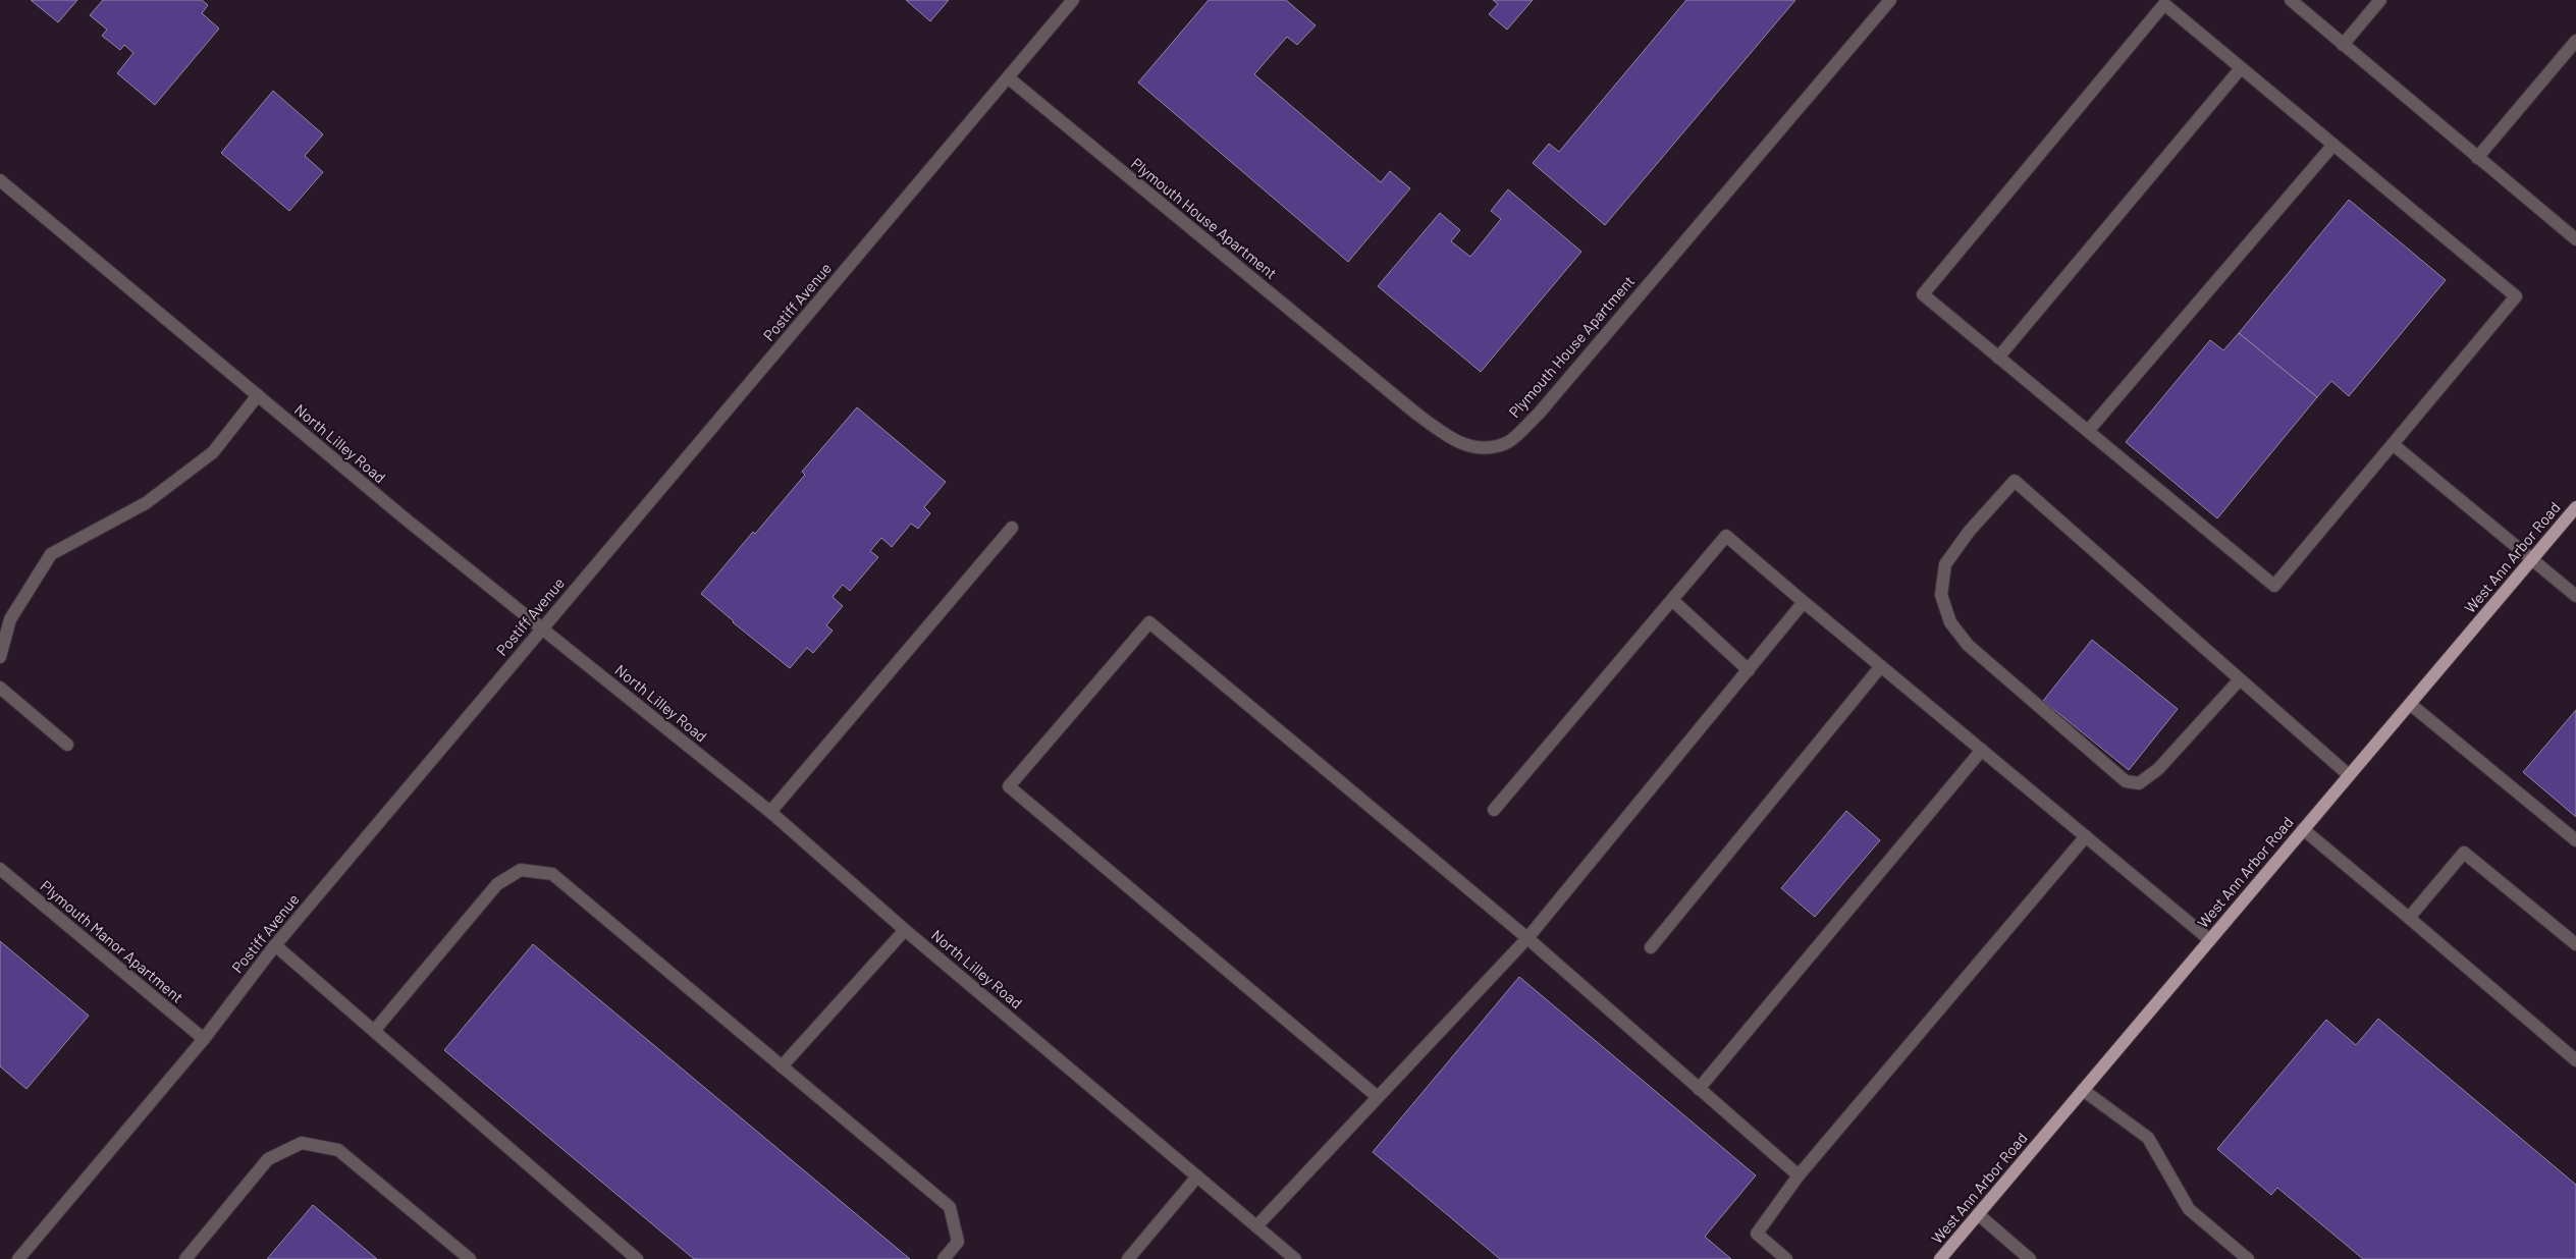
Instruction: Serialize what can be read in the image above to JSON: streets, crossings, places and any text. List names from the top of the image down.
{
  "streets": {
    "main road": ["West Ann Arbor Road"],
    "street": [
      "Plymouth House Apartment",
      "Postiff Avenue",
      "North Lilley Road",
      "Plymouth Manor Apartment"
    ]
  },
  "crossings": [
    ["Plymouth House Apartment", "Postiff Avenue"],
    ["Postiff Avenue", "North Lilley Road"],
    ["Postiff Avenue", "Plymouth Manor Apartment"]
  ]
}
